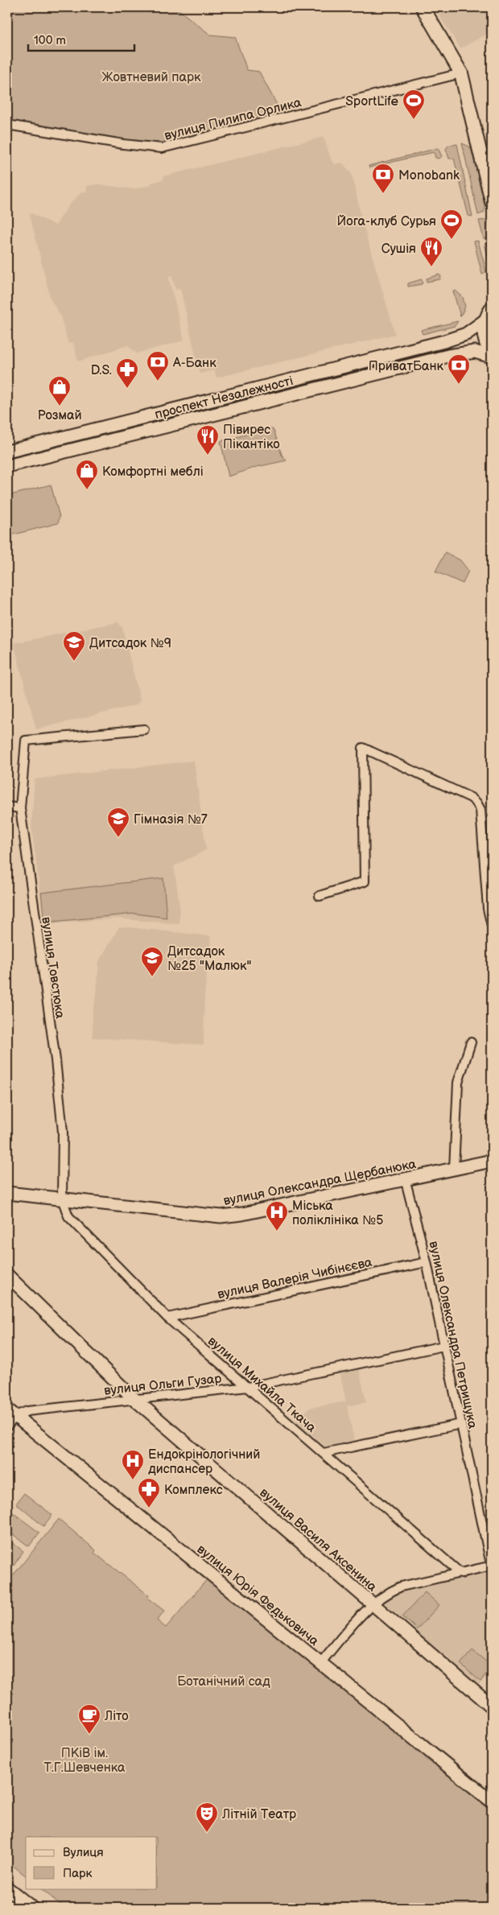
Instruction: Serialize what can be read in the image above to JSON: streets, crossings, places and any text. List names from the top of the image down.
{
  "streets": {
    "street": [
      "вулиця Пилипа Орлика",
      "проспект Незалежності",
      "вулиця Товстюка",
      "вулиця Олександра Щербанюка",
      "вулиця Валерія Чибінєєва",
      "вулиця Олександра Петрищука",
      "вулиця Ольги Гузар",
      "вулиця Михайла Ткача",
      "вулиця Василя Аксенина",
      "вулиця Юрія Федьковича"
    ]
  },
  "crossings": [
    ["вулиця Товстюка", "вулиця Олександра Щербанюка"],
    ["вулиця Товстюка", "вулиця Михайла Ткача"],
    ["вулиця Олександра Щербанюка", "вулиця Олександра Петрищука"],
    ["вулиця Олександра Щербанюка", "вулиця Михайла Ткача"],
    ["вулиця Валерія Чибінєєва", "вулиця Олександра Петрищука"],
    ["вулиця Валерія Чибінєєва", "вулиця Михайла Ткача"],
    ["вулиця Олександра Петрищука", "вулиця Ольги Гузар"],
    ["вулиця Ольги Гузар", "вулиця Михайла Ткача"],
    ["вулиця Ольги Гузар", "вулиця Василя Аксенина"],
    ["вулиця Ольги Гузар", "вулиця Юрія Федьковича"]
  ],
  "parks": ["Жовтневий парк", "Ботанічний сад", "ПКіВ ім. Т.Г.Шевченка"],
  "places": {
    "sports": ["SportLife", "Йога-клуб Сурья"],
    "bank": ["Monobank", "А-Банк", "ПриватБанк"],
    "restaurant": ["Сушія", "Півирес Пікантіко"],
    "pharmacy": ["D.S.", "Комплекс"],
    "shop": ["Розмай", "Комфортні меблі"],
    "school or university": ["Дитсадок №9", "Гімназія №7", "Дитсадок №25 \"Малюк\""],
    "hospital": ["Міська поліклініка №5", "Ендокрінологічний диспансер"],
    "cafe": ["Літо"],
    "theatre": ["Літній Театр"]
  },
  "legend": ["Вулиця", "Парк"],
  "scale_bar": "100 m"
}
